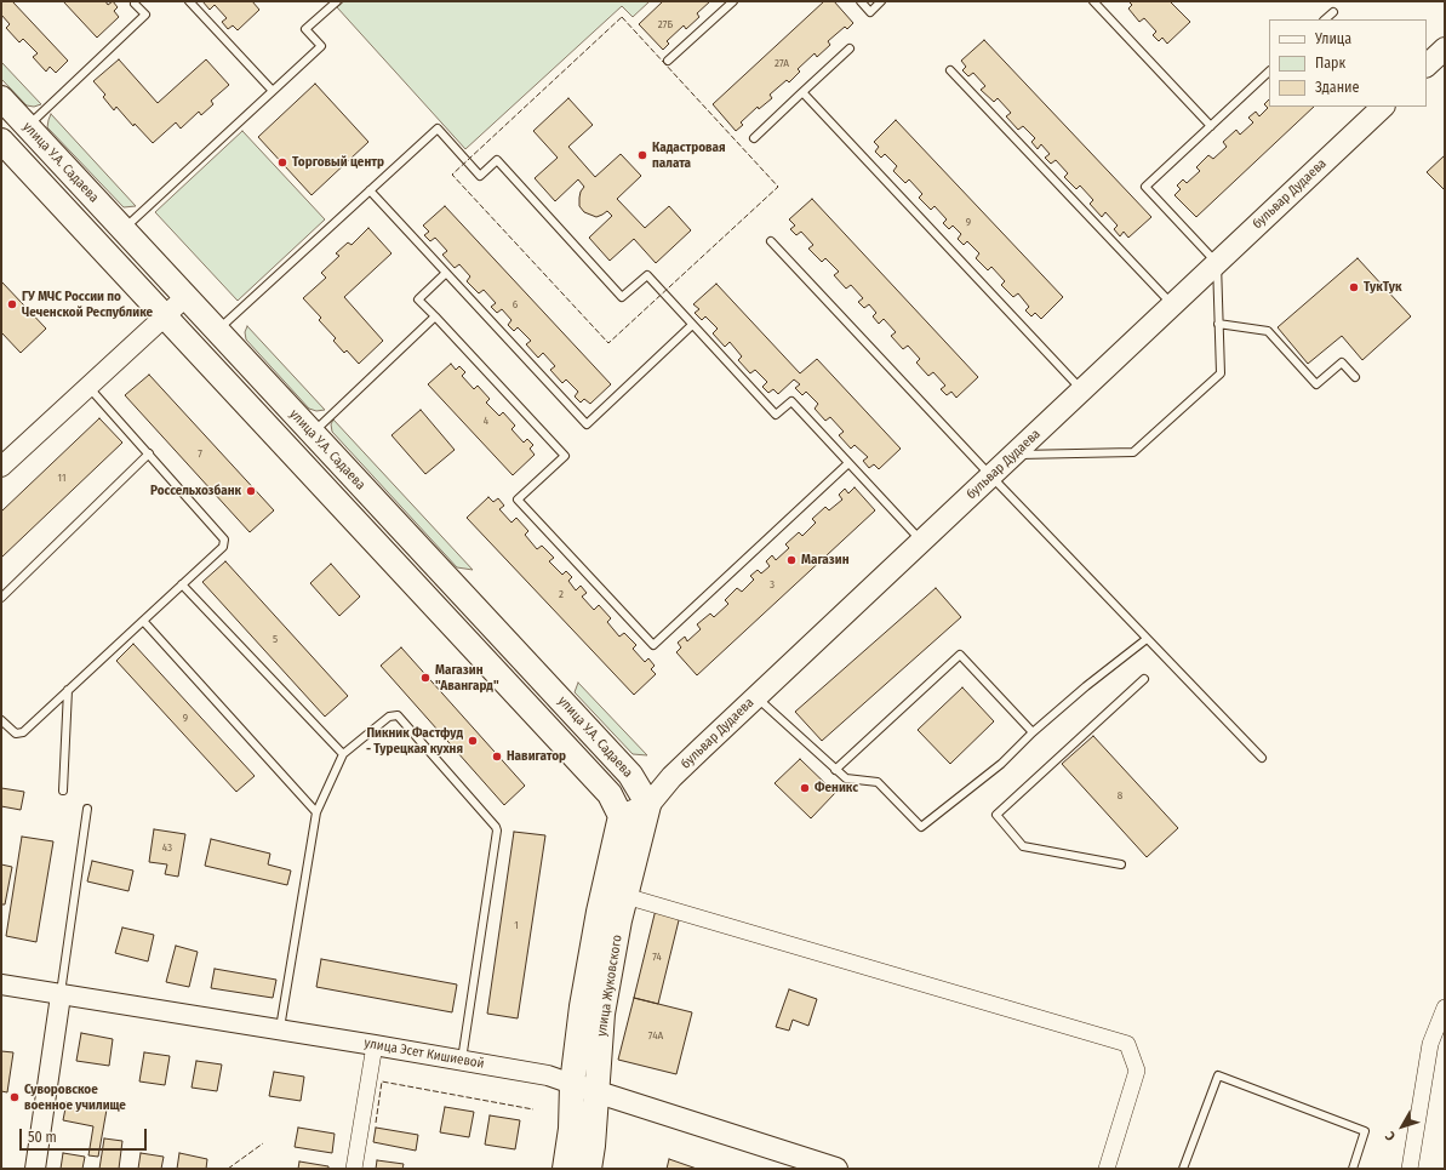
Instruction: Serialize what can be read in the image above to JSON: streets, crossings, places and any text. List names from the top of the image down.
{
  "streets": {
    "main road": [
      "улица У.А. Садаева",
      "бульвар Дудаева",
      "улица Жуковского",
      "улица Эсет Кишиевой"
    ]
  },
  "crossings": [
    ["улица У.А. Садаева", "бульвар Дудаева"],
    ["улица У.А. Садаева", "улица Жуковского"],
    ["бульвар Дудаева", "улица Жуковского"],
    ["улица Жуковского", "улица Эсет Кишиевой"]
  ],
  "places": [
    "Кадастровая палата",
    "Торговый центр",
    "ТукТук",
    "ГУ МЧС России по Чеченской Республике",
    "Россельхозбанк",
    "Магазин",
    "Магазин \"Авангард\"",
    "Пикник Фастфуд - Турецкая кухня",
    "Навигатор",
    "Феникс",
    "Суворовское военное училище"
  ],
  "house_numbers": [
    "27Б",
    "27А",
    "9",
    "6",
    "4",
    "7",
    "11",
    "3",
    "2",
    "5",
    "9",
    "8",
    "43",
    "1",
    "74",
    "74А"
  ],
  "legend": ["Улица", "Парк", "Здание"],
  "scale_bar": "50 m",
  "north": "bottom left"
}
